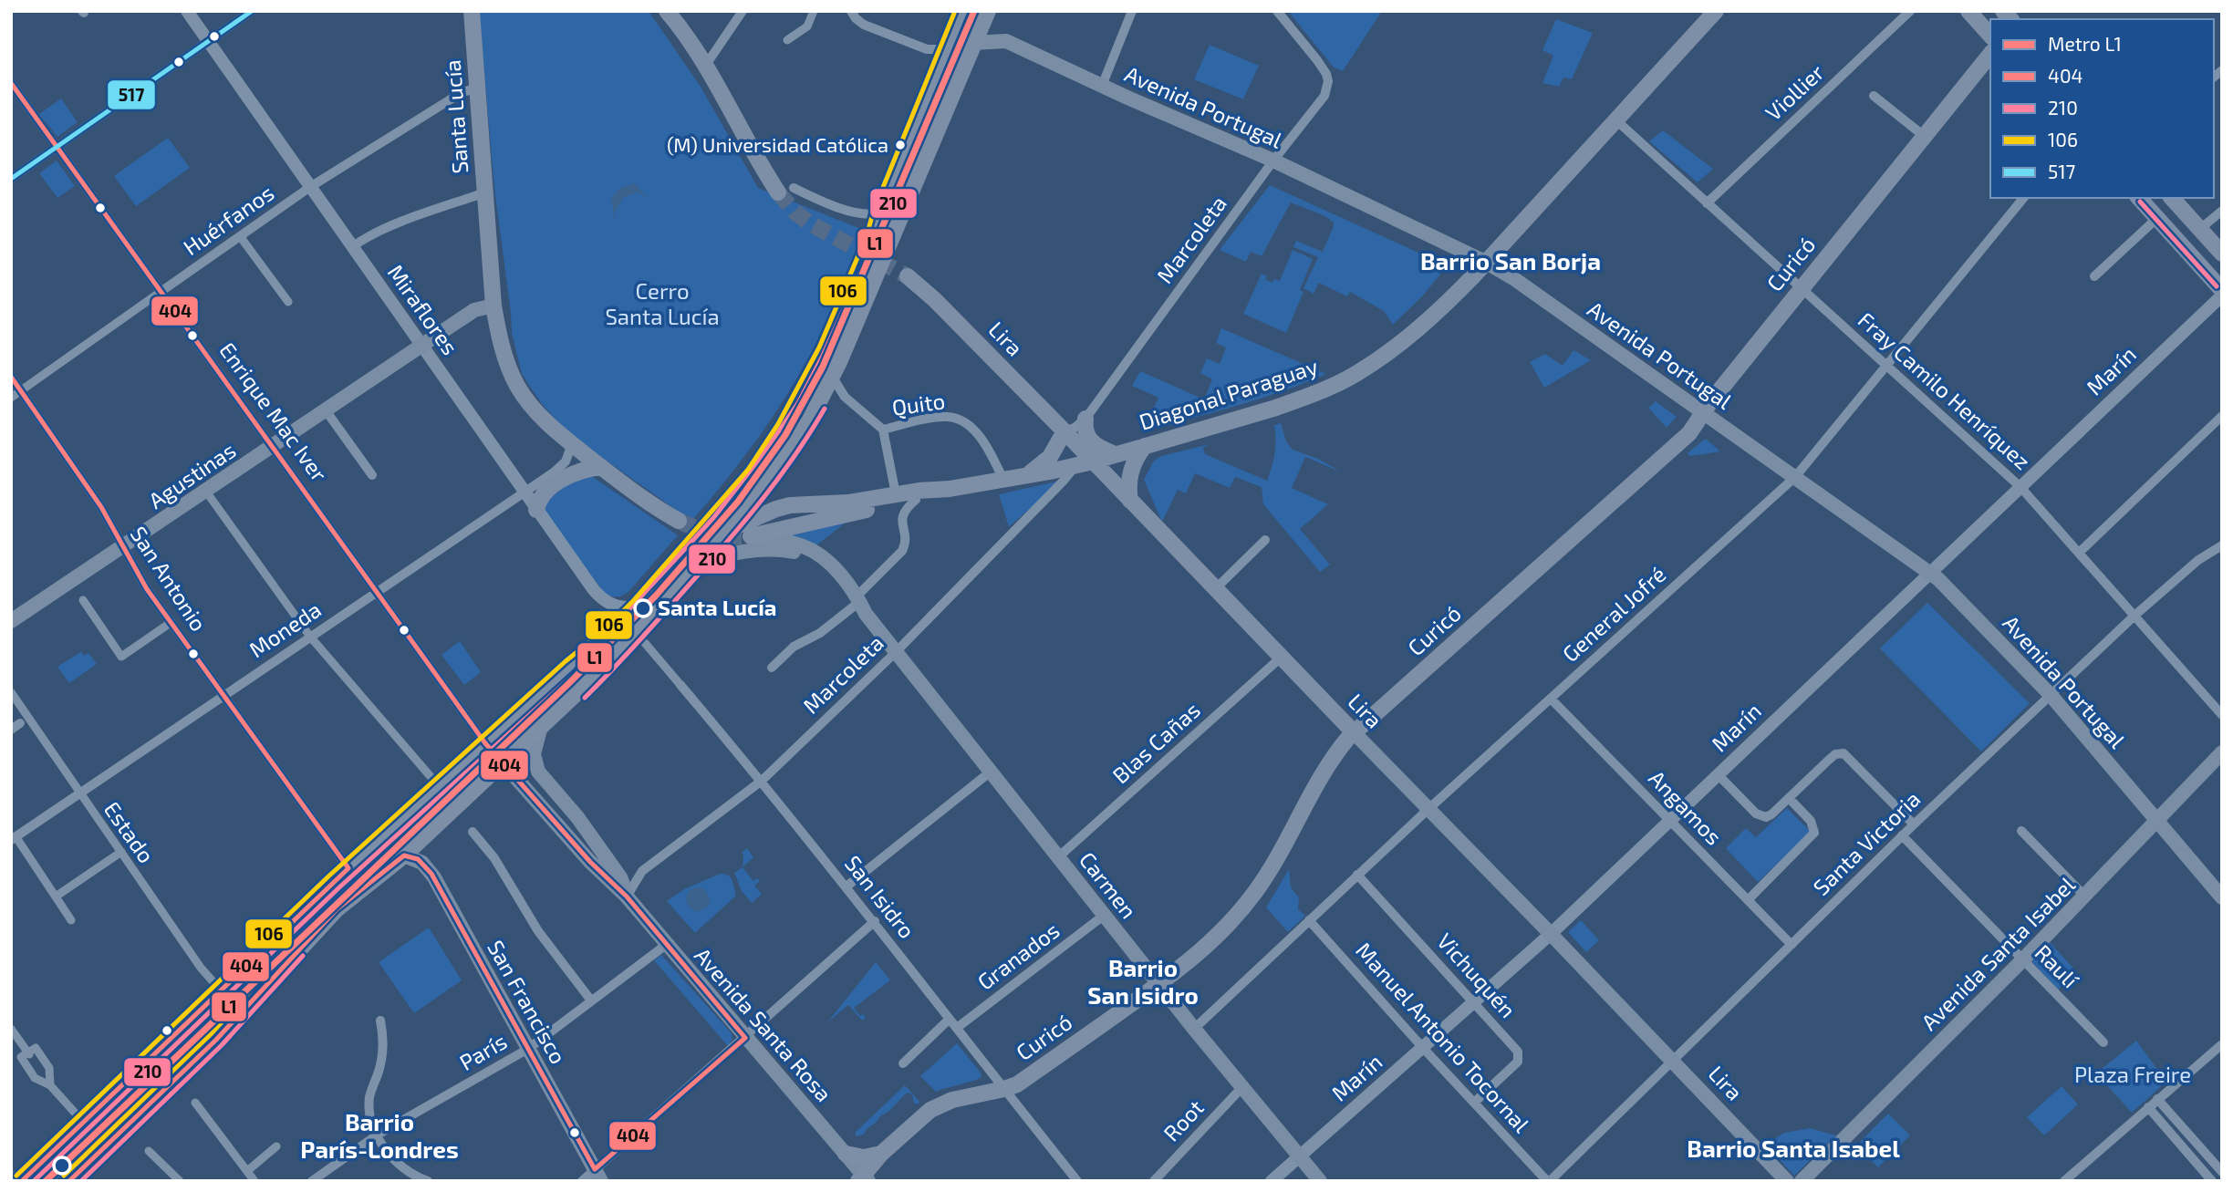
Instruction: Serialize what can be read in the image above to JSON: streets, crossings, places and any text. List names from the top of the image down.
{
  "streets": {
    "main road": [
      "Avenida Portugal",
      "Santa Lucía",
      "Curicó",
      "Lira",
      "Diagonal Paraguay",
      "Enrique Mac Iver",
      "Agustinas",
      "Carmen",
      "Avenida Santa Isabel",
      "San Francisco",
      "Avenida Santa Rosa"
    ],
    "street": [
      "Viollier",
      "Huérfanos",
      "Marcoleta",
      "Miraflores",
      "Marín",
      "Fray Camilo Henríquez",
      "Quito",
      "San Antonio",
      "General Jofré",
      "Moneda",
      "Blas Cañas",
      "Angamos",
      "Estado",
      "Santa Victoria",
      "San Isidro",
      "Granados",
      "Raulí",
      "Vichuquén",
      "Manuel Antonio Tocornal",
      "París",
      "Root"
    ]
  },
  "crossings": [
    ["Viollier", "Fray Camilo Henríquez"],
    ["Avenida Portugal", "Marcoleta"],
    ["Avenida Portugal", "Curicó"],
    ["Avenida Portugal", "Marín"],
    ["Avenida Portugal", "Diagonal Paraguay"],
    ["Avenida Portugal", "General Jofré"],
    ["Avenida Portugal", "Santa Victoria"],
    ["Avenida Portugal", "Avenida Santa Isabel"],
    ["Santa Lucía", "Huérfanos"],
    ["Santa Lucía", "Agustinas"],
    ["Santa Lucía", "Moneda"],
    ["Huérfanos", "Miraflores"],
    ["Huérfanos", "Enrique Mac Iver"],
    ["Huérfanos", "San Antonio"],
    ["Marcoleta", "Lira"],
    ["Marcoleta", "Diagonal Paraguay"],
    ["Marcoleta", "Carmen"],
    ["Marcoleta", "San Isidro"],
    ["Marcoleta", "Avenida Santa Rosa"],
    ["Curicó", "Lira"],
    ["Curicó", "Fray Camilo Henríquez"],
    ["Curicó", "Carmen"],
    ["Curicó", "San Isidro"],
    ["Curicó", "Avenida Santa Rosa"],
    ["Miraflores", "Agustinas"],
    ["Miraflores", "Moneda"],
    ["Lira", "Marín"],
    ["Lira", "Diagonal Paraguay"],
    ["Lira", "General Jofré"],
    ["Lira", "Blas Cañas"],
    ["Lira", "Santa Victoria"],
    ["Marín", "Fray Camilo Henríquez"],
    ["Marín", "Angamos"],
    ["Marín", "Carmen"],
    ["Marín", "Vichuquén"],
    ["Marín", "Manuel Antonio Tocornal"],
    ["Fray Camilo Henríquez", "Diagonal Paraguay"],
    ["Fray Camilo Henríquez", "General Jofré"],
    ["Fray Camilo Henríquez", "Santa Victoria"],
    ["Diagonal Paraguay", "Quito"],
    ["Diagonal Paraguay", "Carmen"],
    ["Enrique Mac Iver", "Agustinas"],
    ["Enrique Mac Iver", "Moneda"],
    ["Enrique Mac Iver", "Avenida Santa Rosa"],
    ["Agustinas", "San Antonio"],
    ["San Antonio", "Moneda"],
    ["General Jofré", "Angamos"],
    ["General Jofré", "Carmen"],
    ["General Jofré", "Vichuquén"],
    ["General Jofré", "Manuel Antonio Tocornal"],
    ["Moneda", "Estado"],
    ["Blas Cañas", "Carmen"],
    ["Angamos", "Santa Victoria"],
    ["Santa Victoria", "Raulí"],
    ["Santa Victoria", "Manuel Antonio Tocornal"],
    ["Carmen", "Granados"],
    ["Carmen", "Root"],
    ["San Isidro", "Granados"],
    ["Avenida Santa Isabel", "Raulí"],
    ["Vichuquén", "Manuel Antonio Tocornal"],
    ["San Francisco", "París"],
    ["Avenida Santa Rosa", "París"]
  ],
  "districts": [
    "Barrio San Borja",
    "Barrio San Isidro",
    "Barrio París-Londres",
    "Barrio Santa Isabel"
  ],
  "parks": ["Cerro Santa Lucía", "Plaza Freire"],
  "places": ["(M) Universidad Católica", "Santa Lucía"],
  "lines": [
    "metro line L1",
    "transit line 106",
    "transit line 517",
    "transit line 210",
    "transit line 404"
  ],
  "legend": [
    "Metro L1",
    "404",
    "210",
    "106",
    "517"
  ]
}
